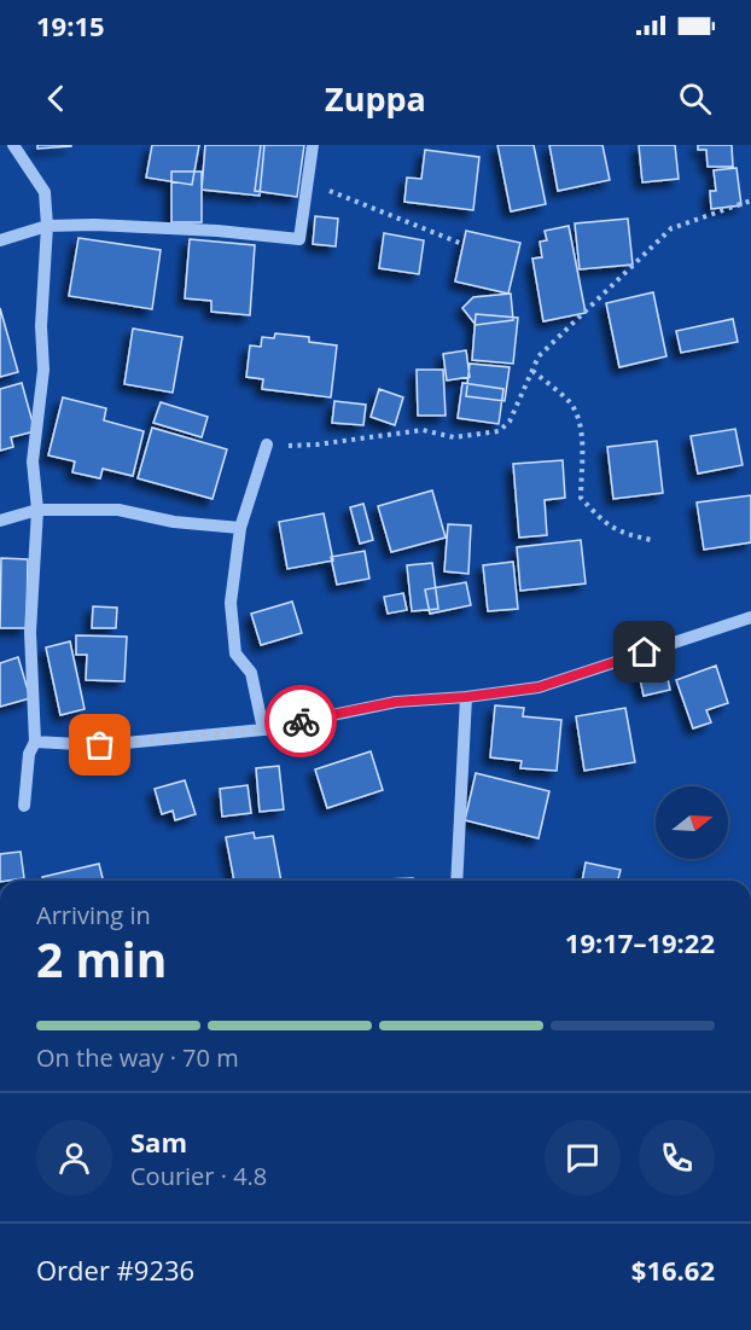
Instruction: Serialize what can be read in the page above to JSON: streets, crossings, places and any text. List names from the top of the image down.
{
  "north": "right",
  "page": {
    "status": "19:15",
    "header": "Zuppa",
    "heading": ["2 min", "Arriving in", "19:17–19:22"],
    "panel": [
      "Sam",
      "Courier · 4.8",
      "Order #9236",
      "$16.62"
    ],
    "bar": "On the way · 70 m"
  }
}
